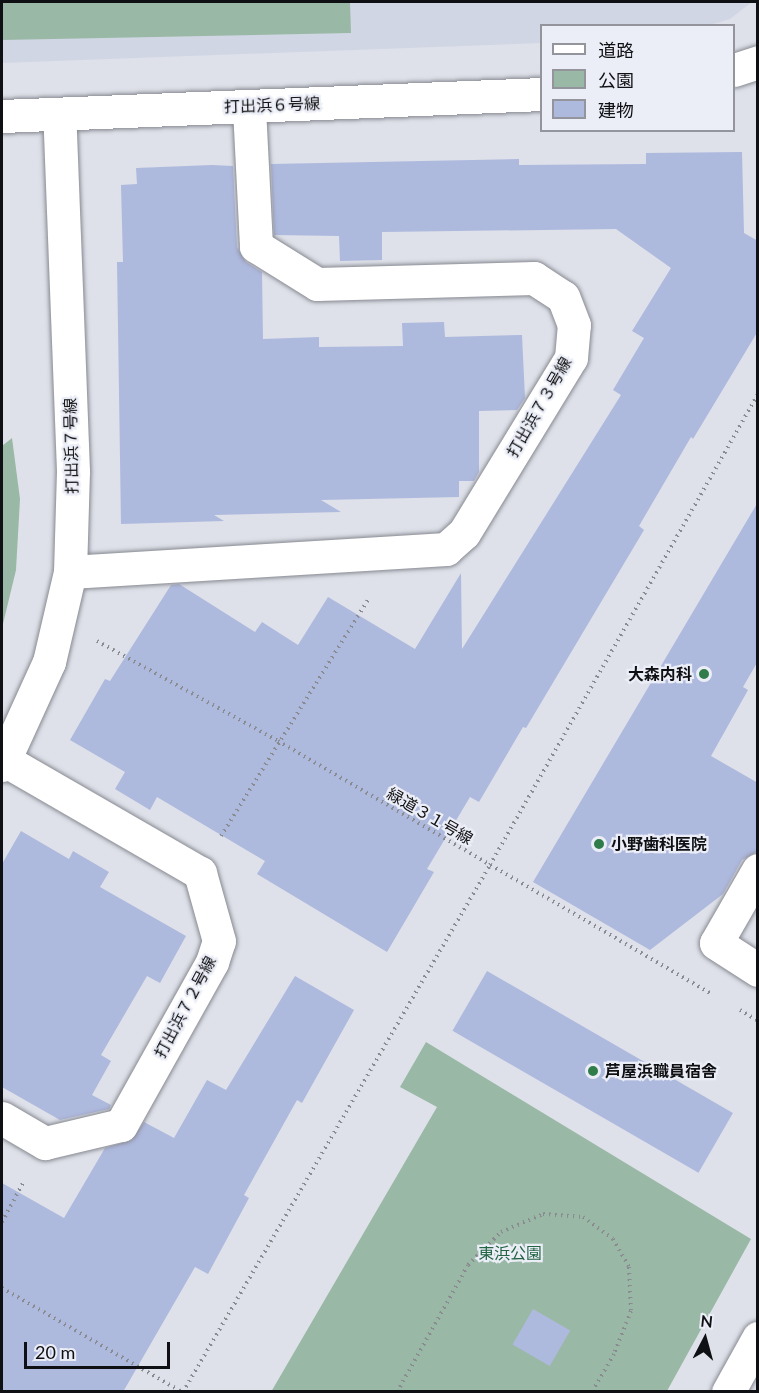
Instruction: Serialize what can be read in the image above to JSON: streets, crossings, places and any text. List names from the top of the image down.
{
  "streets": {
    "street": [
      "打出浜６号線",
      "打出浜７３号線",
      "打出浜７号線",
      "打出浜７２号線"
    ],
    "path": ["緑道３１号線"]
  },
  "crossings": [
    ["打出浜６号線", "打出浜７３号線"],
    ["打出浜６号線", "打出浜７号線"],
    ["打出浜７３号線", "打出浜７号線"]
  ],
  "parks": ["東浜公園"],
  "places": ["大森内科", "小野歯科医院", "芦屋浜職員宿舎"],
  "legend": ["道路", "公園", "建物"],
  "scale_bar": "20 m",
  "north": "top"
}
